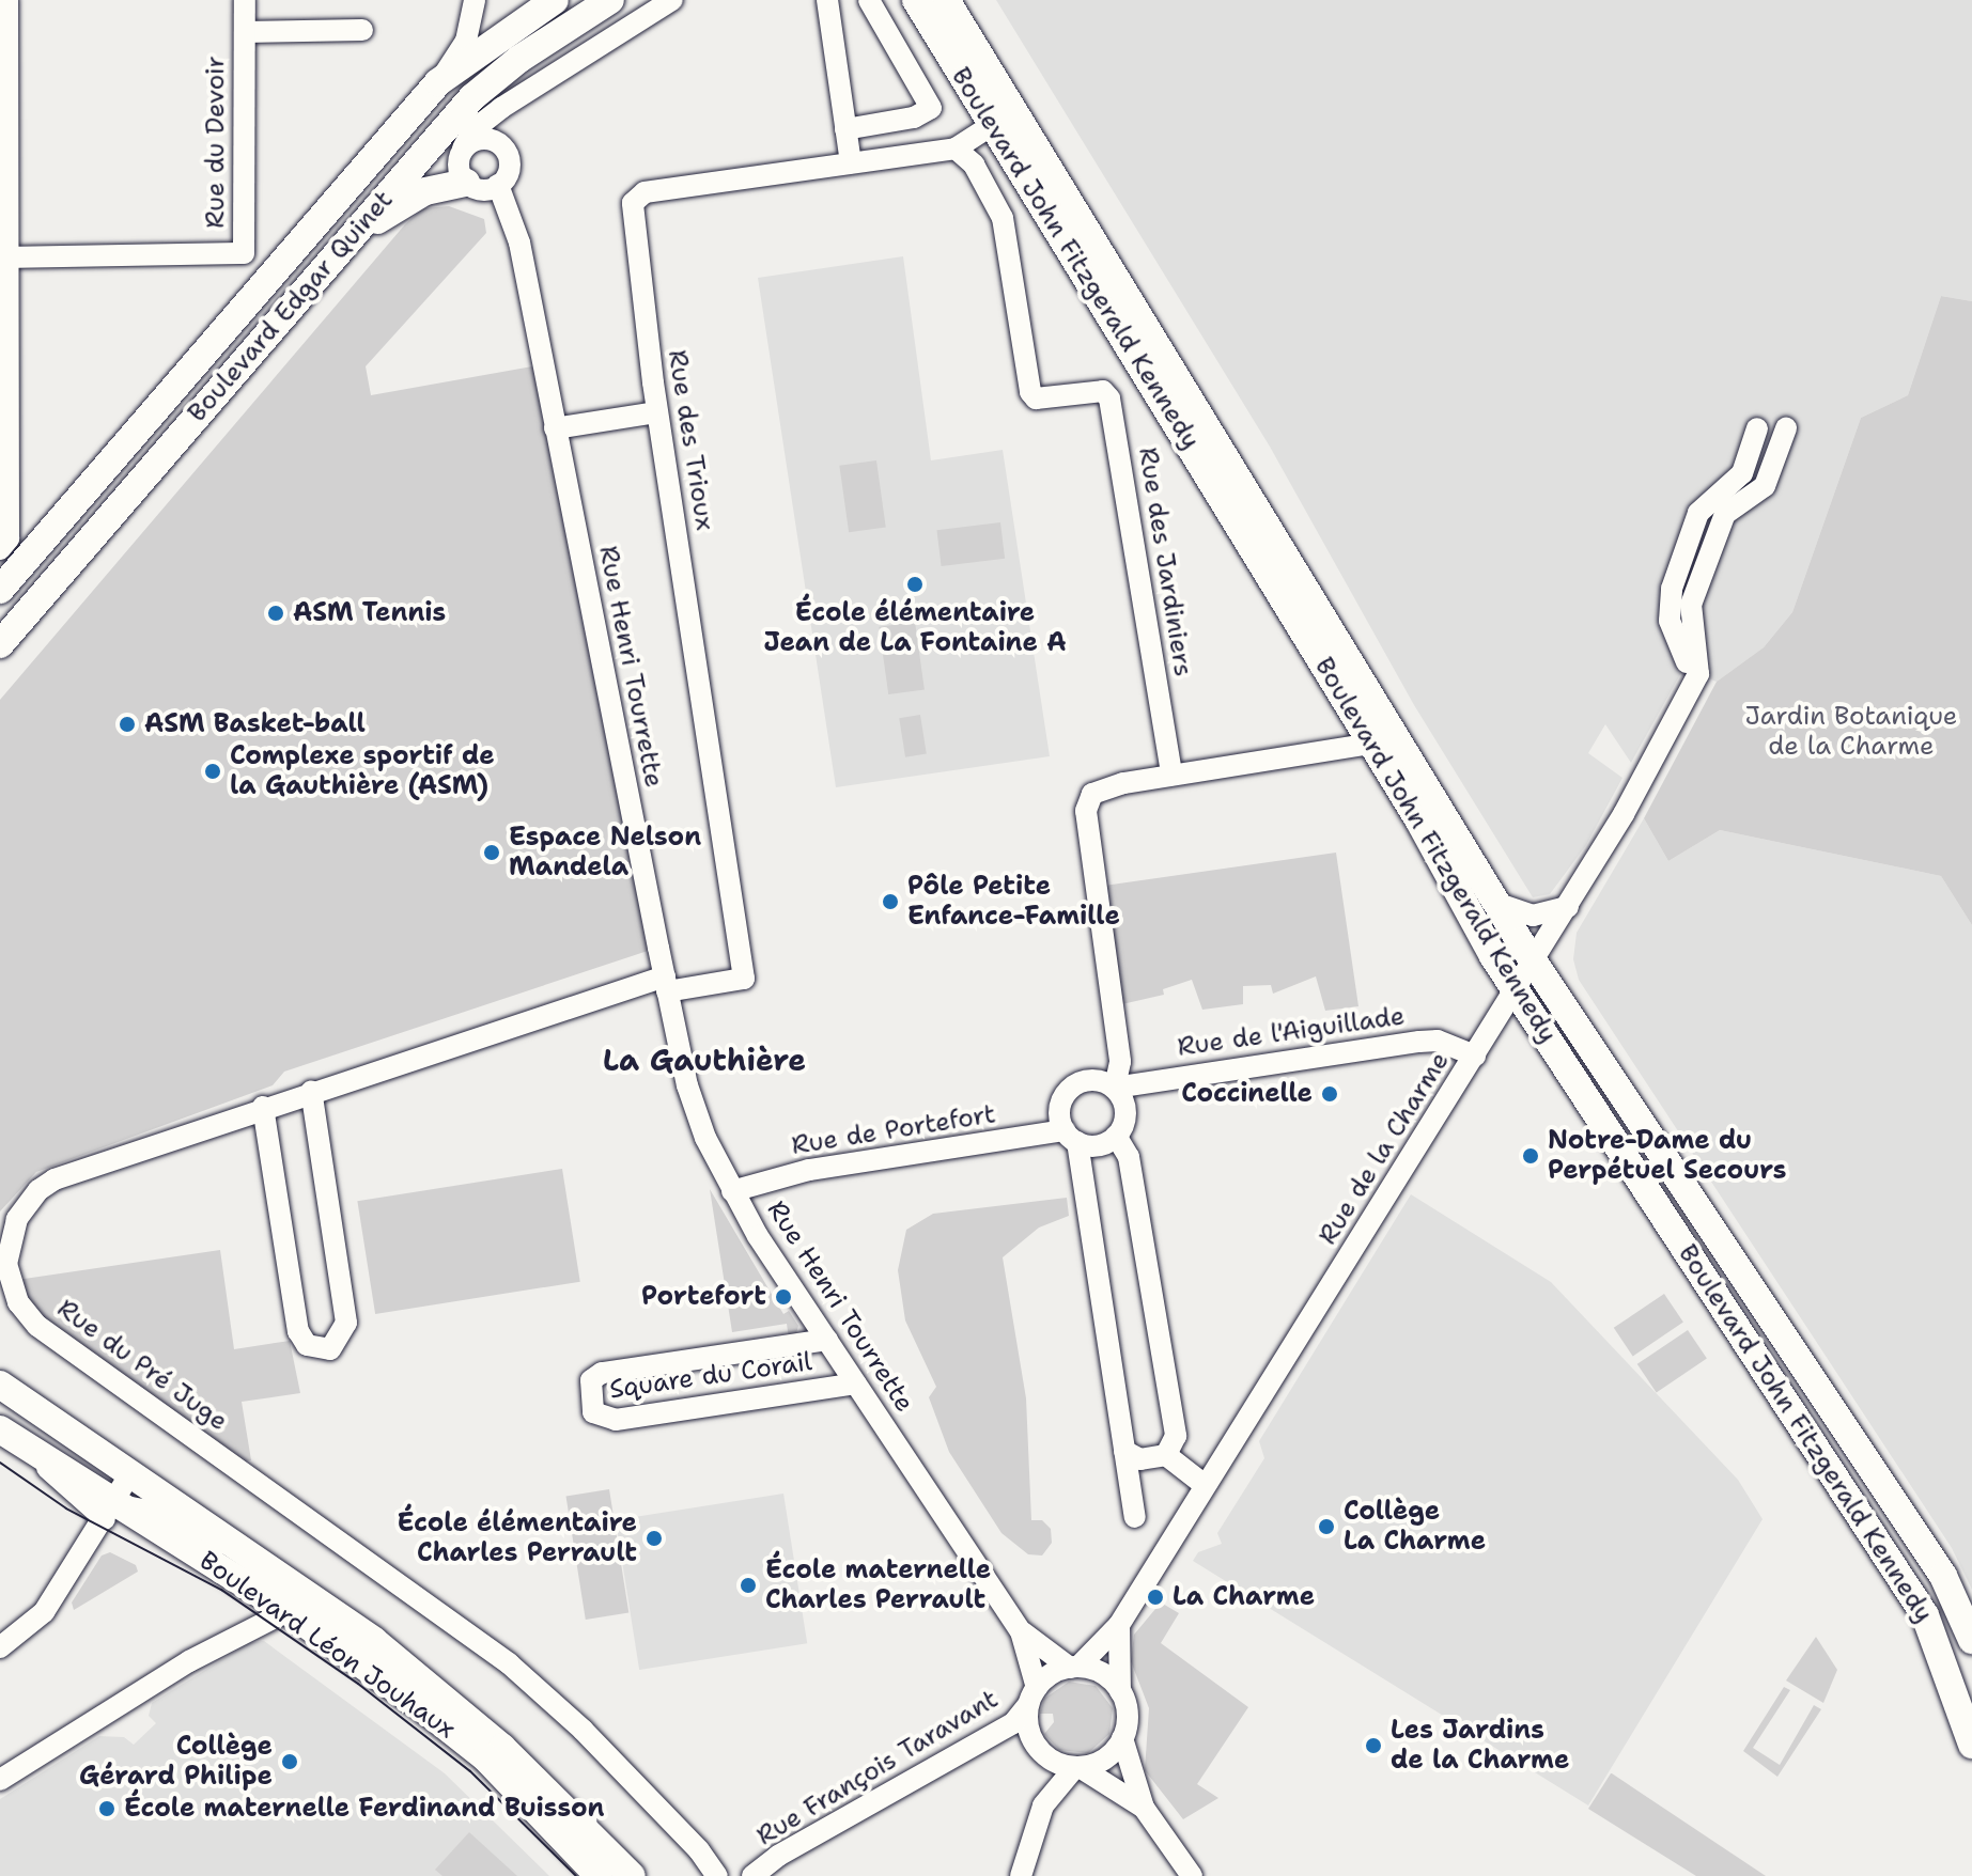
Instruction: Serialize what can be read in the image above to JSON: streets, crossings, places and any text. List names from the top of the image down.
{
  "streets": {
    "main road": ["Boulevard John Fitzgerald Kennedy", "Boulevard Edgar Quinet", "Boulevard Léon Jouhaux"],
    "street": [
      "Rue du Devoir",
      "Rue des Trioux",
      "Rue des Jardiniers",
      "Rue Henri Tourrette",
      "Rue de l'Aiguillade",
      "Rue de Portefort",
      "Rue de la Charme",
      "Rue du Pré Juge",
      "Square du Corail",
      "Rue François Taravant"
    ]
  },
  "crossings": [
    ["Boulevard John Fitzgerald Kennedy", "Rue des Trioux"],
    ["Boulevard John Fitzgerald Kennedy", "Rue de la Charme"],
    ["Rue des Trioux", "Rue des Jardiniers"],
    ["Rue des Trioux", "Rue Henri Tourrette"],
    ["Rue des Trioux", "Rue du Pré Juge"],
    ["Rue Henri Tourrette", "Rue de Portefort"],
    ["Rue Henri Tourrette", "Rue du Pré Juge"],
    ["Rue Henri Tourrette", "Square du Corail"],
    ["Rue de l'Aiguillade", "Rue de Portefort"],
    ["Rue de l'Aiguillade", "Rue de la Charme"],
    ["Rue de la Charme", "Rue François Taravant"]
  ],
  "districts": ["La Gauthière"],
  "parks": ["Jardin Botanique de la Charme"],
  "places": [
    "École élémentaire Jean de La Fontaine A",
    "ASM Tennis",
    "ASM Basket-ball",
    "Complexe sportif de la Gauthière (ASM)",
    "Espace Nelson Mandela",
    "Pôle Petite Enfance-Famille",
    "Coccinelle",
    "Notre-Dame du Perpétuel Secours",
    "Portefort",
    "Collège La Charme",
    "École élémentaire Charles Perrault",
    "École maternelle Charles Perrault",
    "La Charme",
    "Les Jardins de la Charme",
    "Collège Gérard Philipe",
    "École maternelle Ferdinand Buisson"
  ]
}
